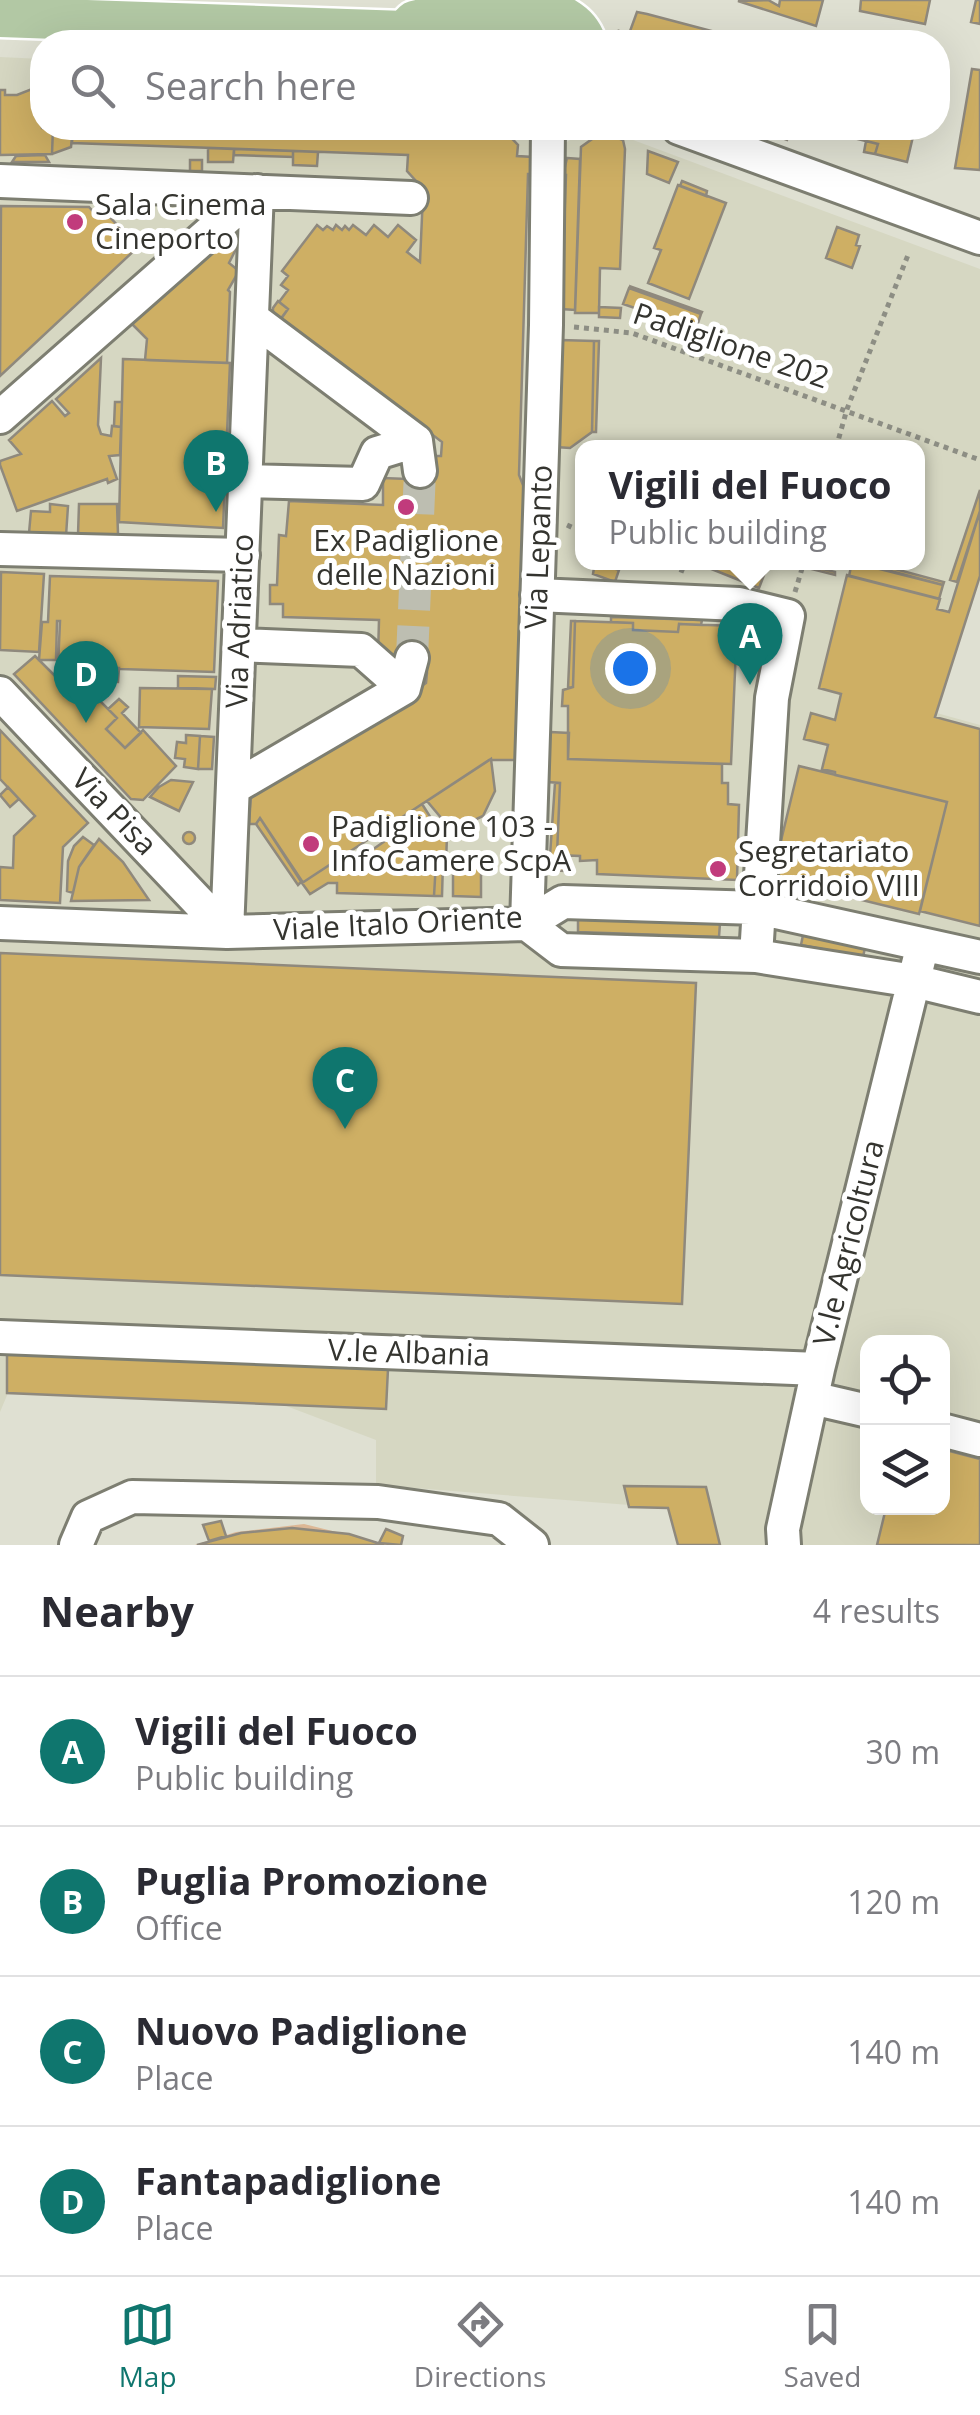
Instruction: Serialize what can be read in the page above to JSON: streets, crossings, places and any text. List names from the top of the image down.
{
  "streets": {
    "street": [
      "Via Lepanto",
      "Via Adriatico",
      "Via Pisa",
      "Viale Italo Oriente",
      "V.le Agricoltura",
      "V.le Albania"
    ],
    "path": ["Padiglione 202"]
  },
  "crossings": [
    ["Via Lepanto", "Viale Italo Oriente"],
    ["Via Adriatico", "Via Pisa"],
    ["Via Adriatico", "Viale Italo Oriente"],
    ["Via Pisa", "Viale Italo Oriente"],
    ["Viale Italo Oriente", "V.le Agricoltura"],
    ["V.le Agricoltura", "V.le Albania"]
  ],
  "places": [
    "Sala Cinema Cineporto",
    "Ex Padiglione delle Nazioni",
    "Padiglione 103 - InfoCamere ScpA",
    "Segretariato Corridoio VIII"
  ],
  "page": {
    "search": "Search here",
    "pins": [
      "B",
      "A",
      "D",
      "C"
    ],
    "popup": ["Vigili del Fuoco", "Public building"],
    "heading": ["Nearby", "4 results"],
    "list": [
      {
        "mark": "A",
        "name": "Vigili del Fuoco",
        "note": "Public building",
        "value": "30 m"
      },
      {
        "mark": "B",
        "name": "Puglia Promozione",
        "note": "Office",
        "value": "120 m"
      },
      {
        "mark": "C",
        "name": "Nuovo Padiglione",
        "note": "Place",
        "value": "140 m"
      },
      {
        "mark": "D",
        "name": "Fantapadiglione",
        "note": "Place",
        "value": "140 m"
      }
    ],
    "nav": ["Map", "Directions", "Saved"]
  }
}
